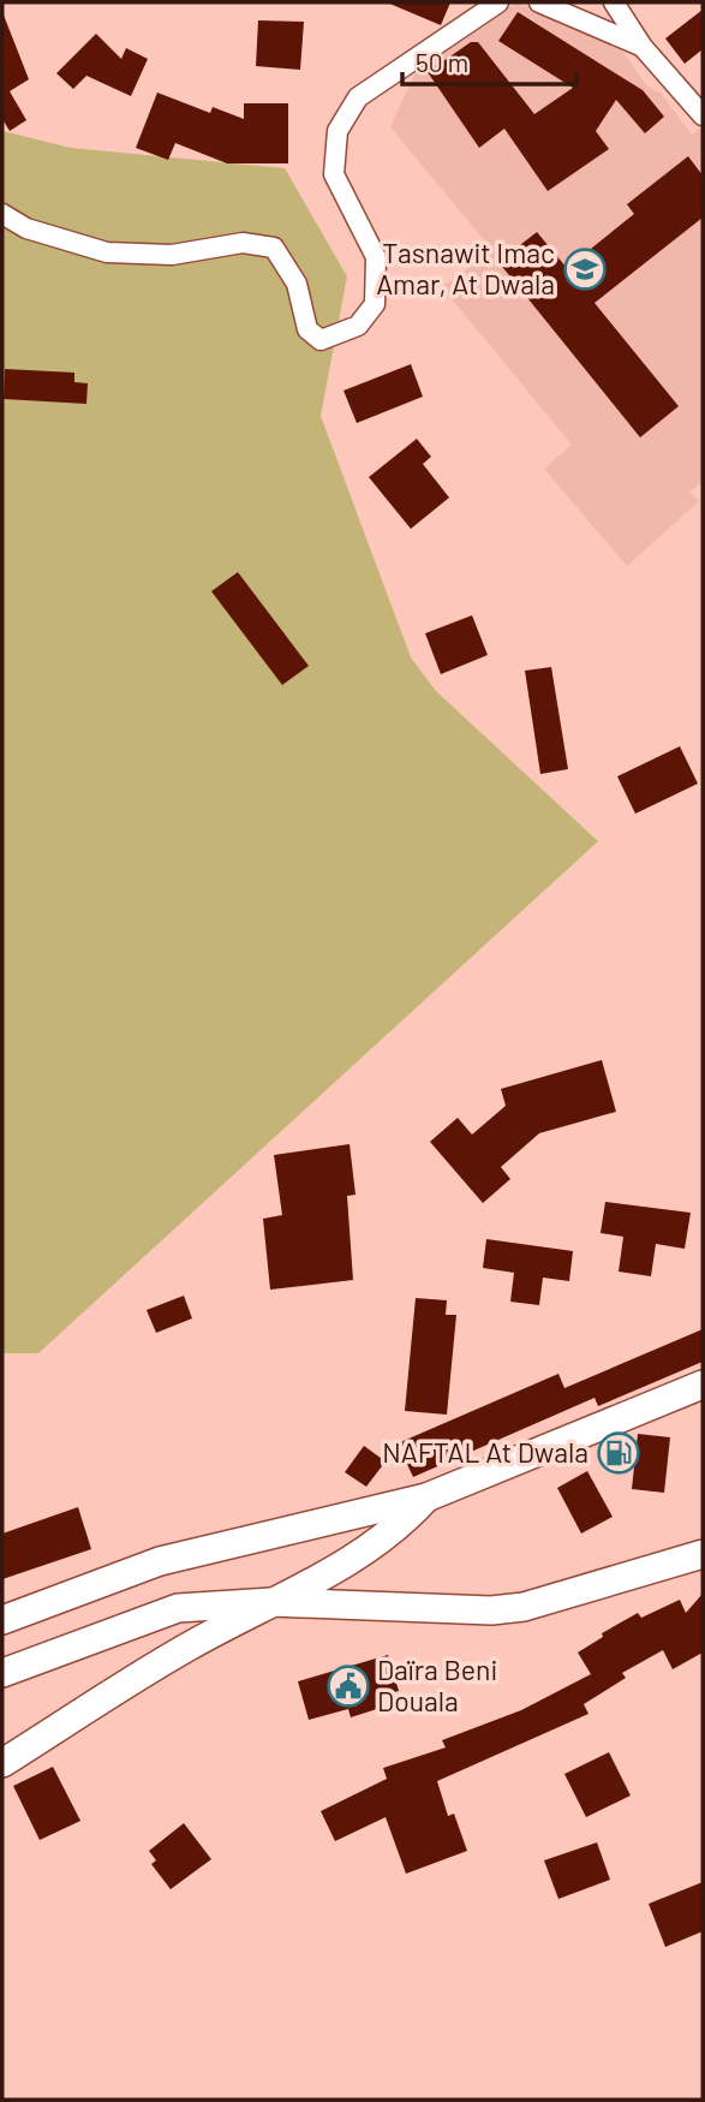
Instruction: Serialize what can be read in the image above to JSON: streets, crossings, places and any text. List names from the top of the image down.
{
  "places": {
    "school or university": ["Tasnawit Imac Amar, At Dwala"],
    "fuel station": ["NAFTAL At Dwala"],
    "public building": ["Daïra Beni Douala"]
  },
  "scale_bar": "50 m"
}
